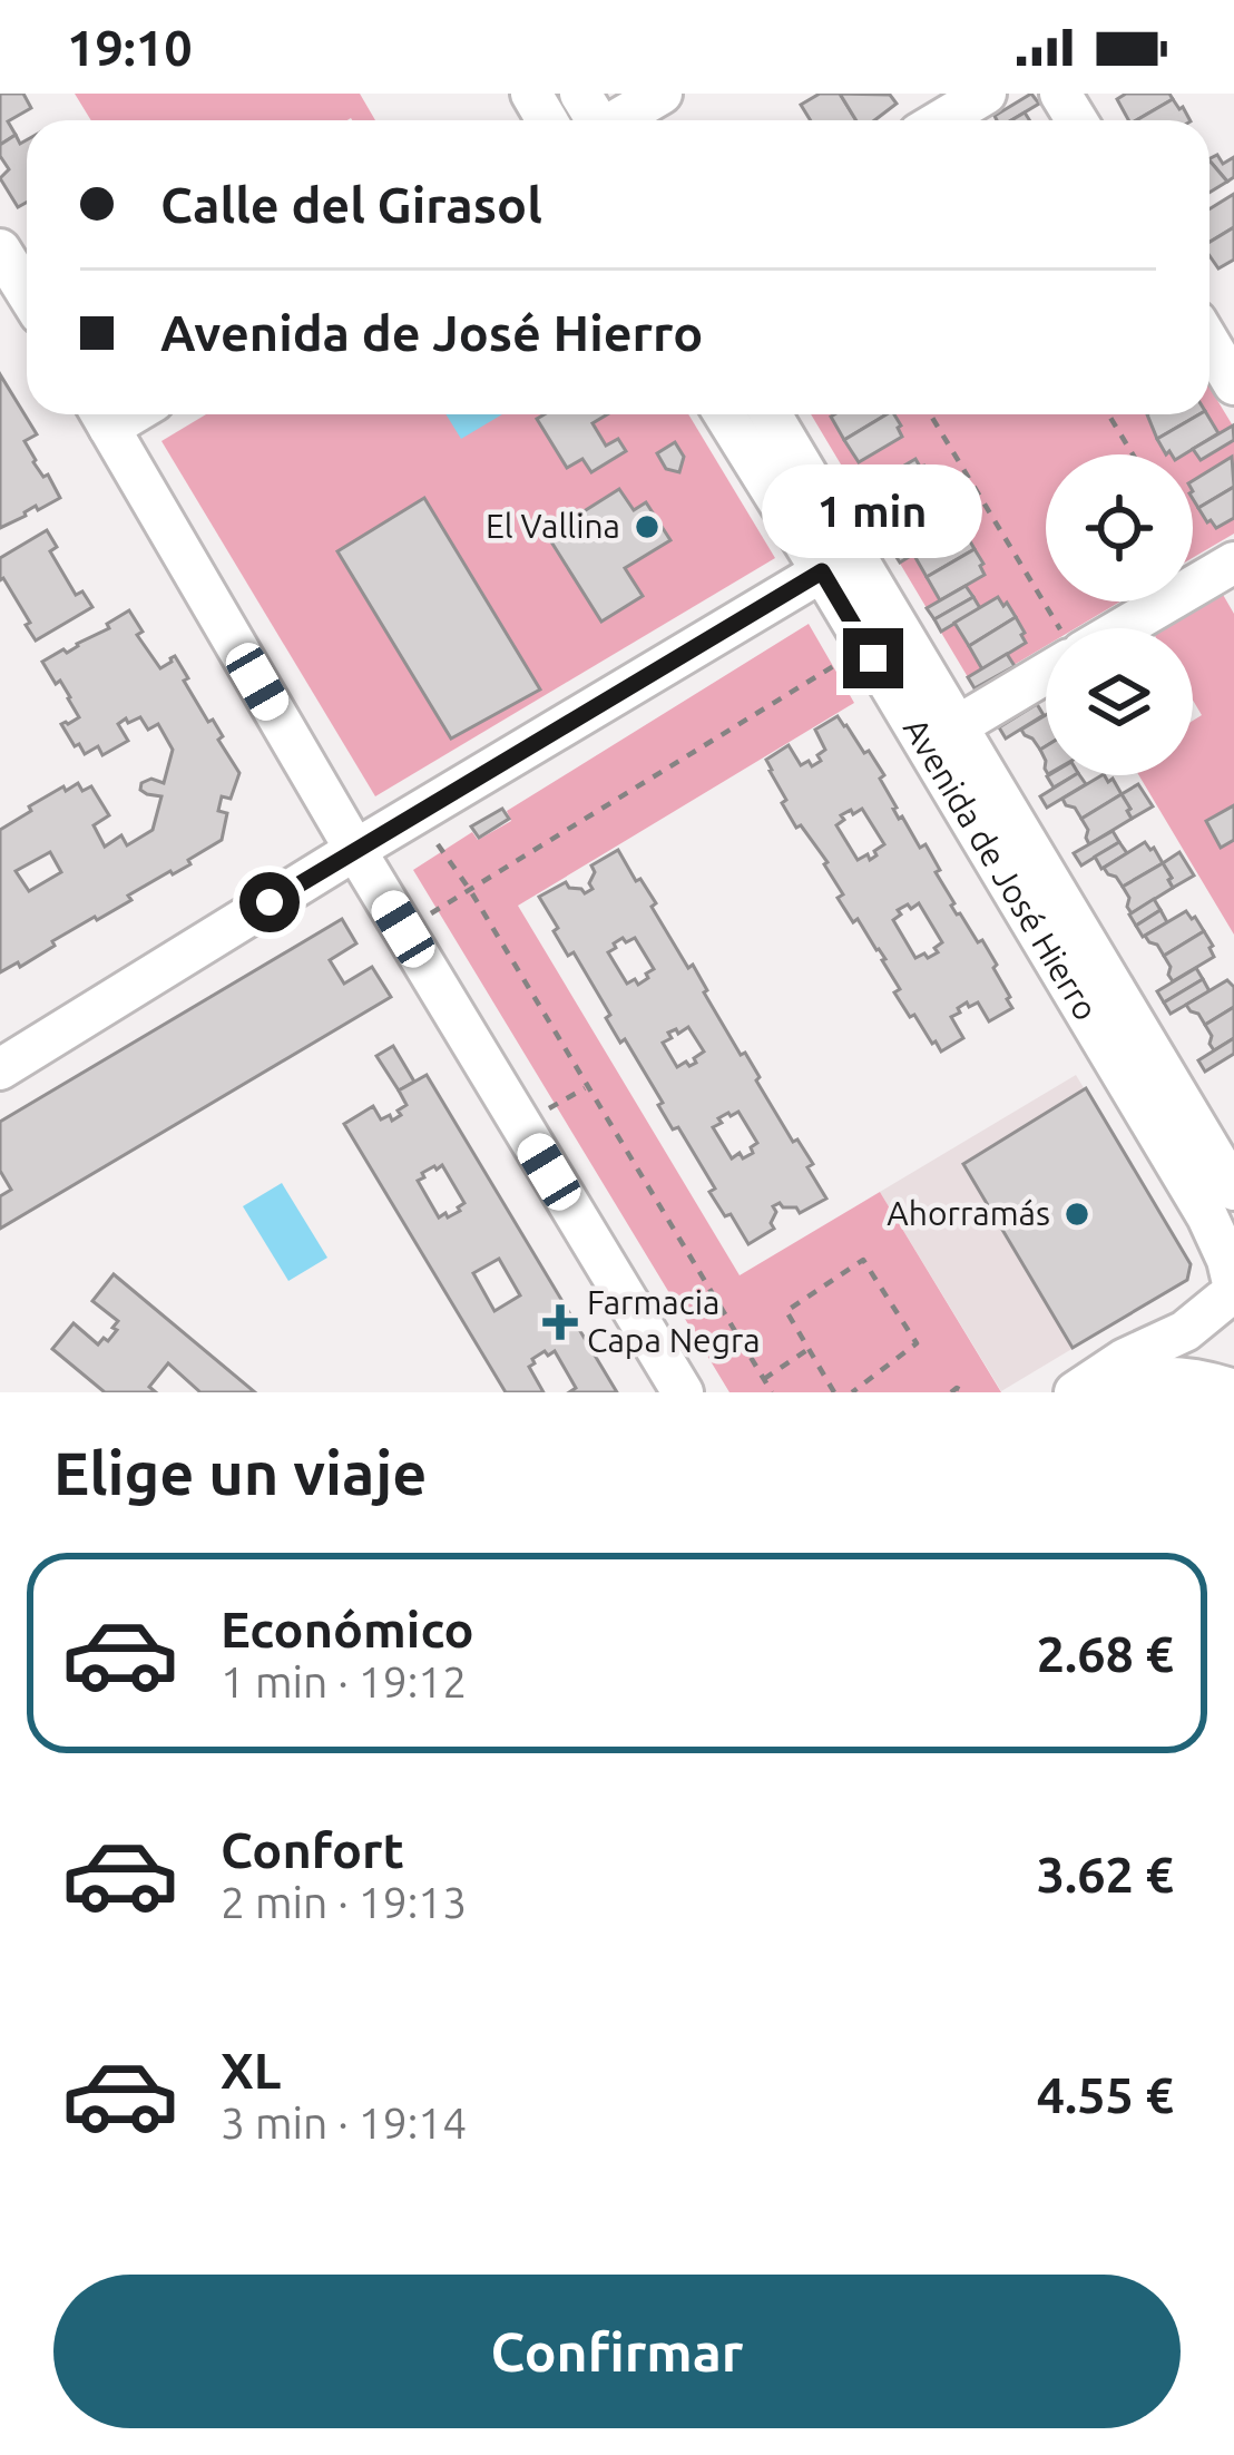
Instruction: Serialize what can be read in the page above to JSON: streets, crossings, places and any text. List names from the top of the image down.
{
  "streets": {
    "street": ["Avenida de José Hierro"]
  },
  "places": {
    "other": ["El Vallina", "Ahorramás"],
    "health": ["Farmacia Capa Negra"]
  },
  "page": {
    "status": "19:10",
    "banner": ["Calle del Girasol", "Avenida de José Hierro"],
    "bubble": "1 min",
    "heading": "Elige un viaje",
    "list": [
      {
        "name": "Económico",
        "note": "1 min · 19:12",
        "value": "2.68 €"
      },
      {
        "name": "Confort",
        "note": "2 min · 19:13",
        "value": "3.62 €"
      },
      {
        "name": "XL",
        "note": "3 min · 19:14",
        "value": "4.55 €"
      }
    ],
    "buttons": "Confirmar"
  }
}
